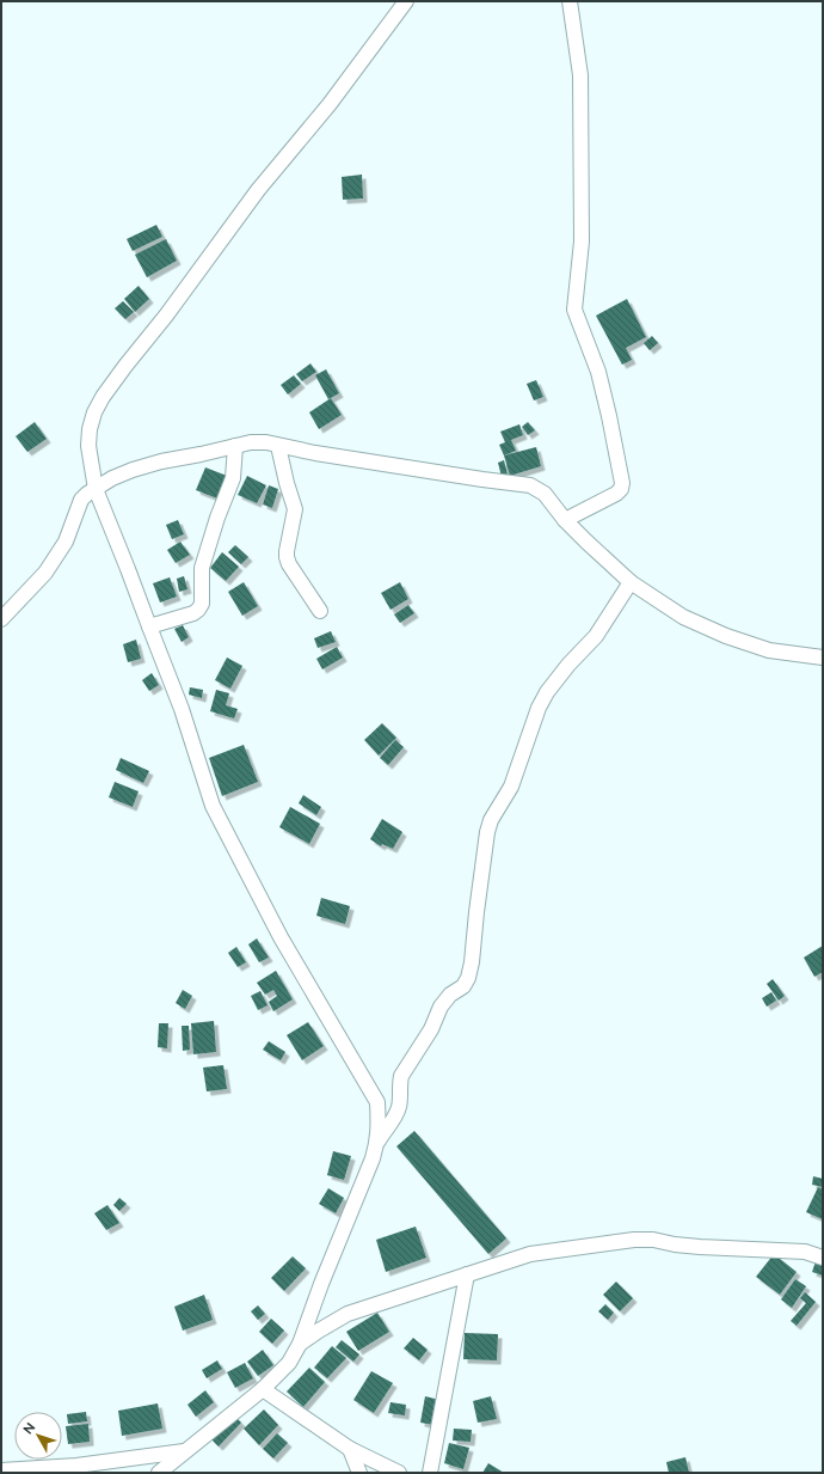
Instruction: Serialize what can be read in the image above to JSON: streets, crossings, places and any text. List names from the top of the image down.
{
  "north": "top left"
}
